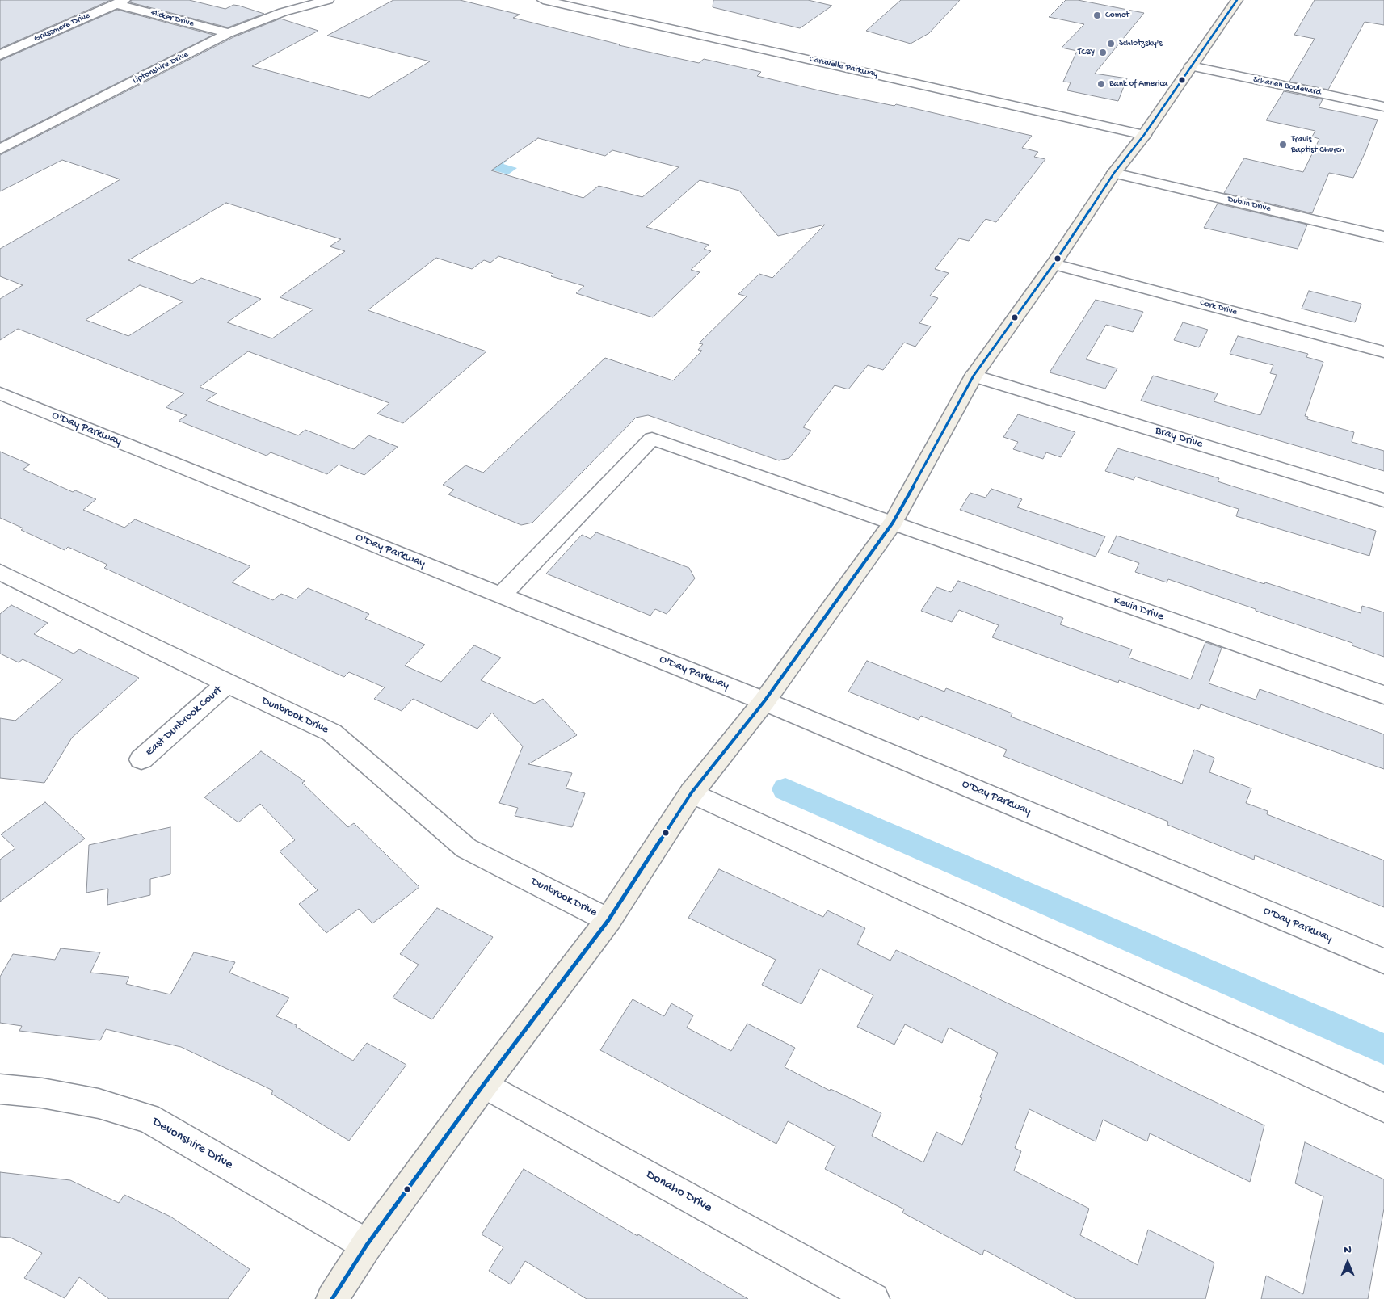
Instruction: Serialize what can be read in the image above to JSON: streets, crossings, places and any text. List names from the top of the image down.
{
  "streets": {
    "street": [
      "Flicker Drive",
      "Grassmere Drive",
      "Caravelle Parkway",
      "Liptonshire Drive",
      "Schanen Boulevard",
      "Dublin Drive",
      "Cork Drive",
      "O'Day Parkway",
      "Bray Drive",
      "Kevin Drive",
      "Dunbrook Drive",
      "East Dunbrook Court",
      "Devonshire Drive",
      "Donaho Drive"
    ]
  },
  "crossings": [
    ["Flicker Drive", "Grassmere Drive"],
    ["Flicker Drive", "Liptonshire Drive"],
    ["O'Day Parkway", "Kevin Drive"],
    ["Dunbrook Drive", "East Dunbrook Court"]
  ],
  "places": [
    "Comet",
    "Schlotzsky's",
    "TCBY",
    "Bank of America",
    "Travis Baptist Church"
  ],
  "north": "top"
}
